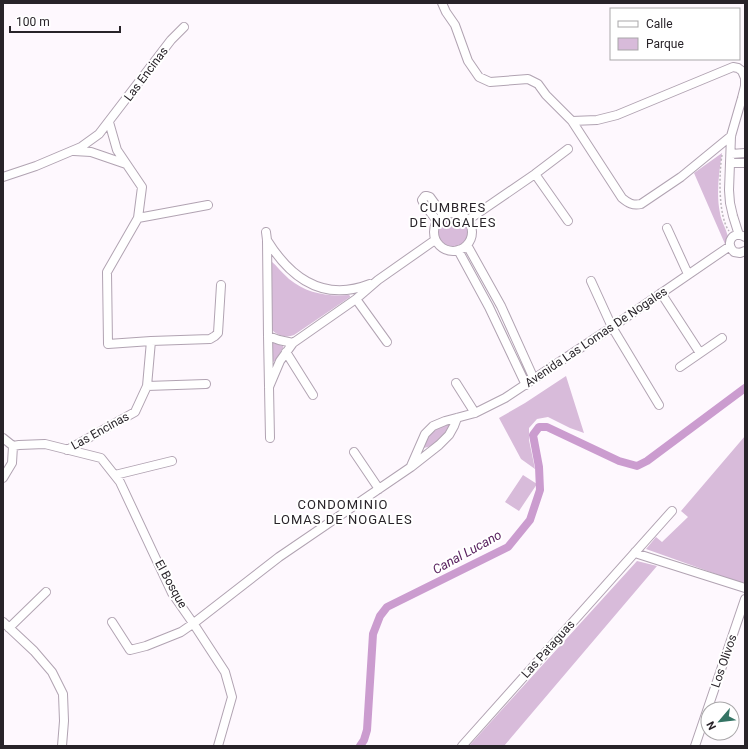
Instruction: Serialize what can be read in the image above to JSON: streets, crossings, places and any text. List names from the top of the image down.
{
  "streets": {
    "street": [
      "Las Encinas",
      "Avenida Las Lomas De Nogales",
      "El Bosque",
      "Las Pataguas",
      "Los Olivos"
    ]
  },
  "crossings": [
    ["Las Encinas", "El Bosque"]
  ],
  "districts": ["CUMBRES DE NOGALES", "CONDOMINIO LOMAS DE NOGALES"],
  "water": ["Canal Lucano"],
  "legend": ["Calle", "Parque"],
  "scale_bar": "100 m",
  "north": "bottom left"
}
